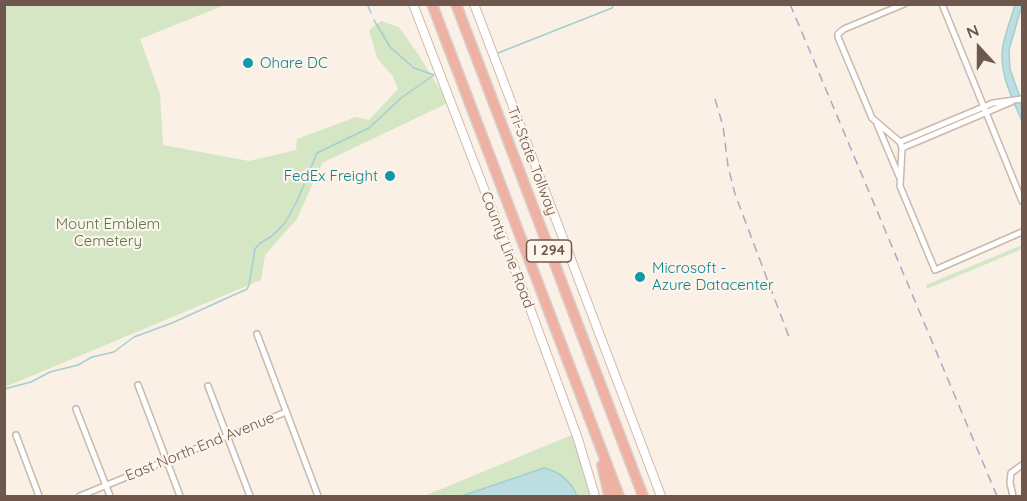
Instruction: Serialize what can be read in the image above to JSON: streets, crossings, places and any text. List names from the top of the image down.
{
  "streets": {
    "highway": ["Tri-State Tollway", "I 294"],
    "street": ["County Line Road", "East North End Avenue"]
  },
  "parks": ["Mount Emblem Cemetery"],
  "places": ["Ohare DC", "FedEx Freight", "Microsoft - Azure Datacenter"],
  "north": "top"
}
